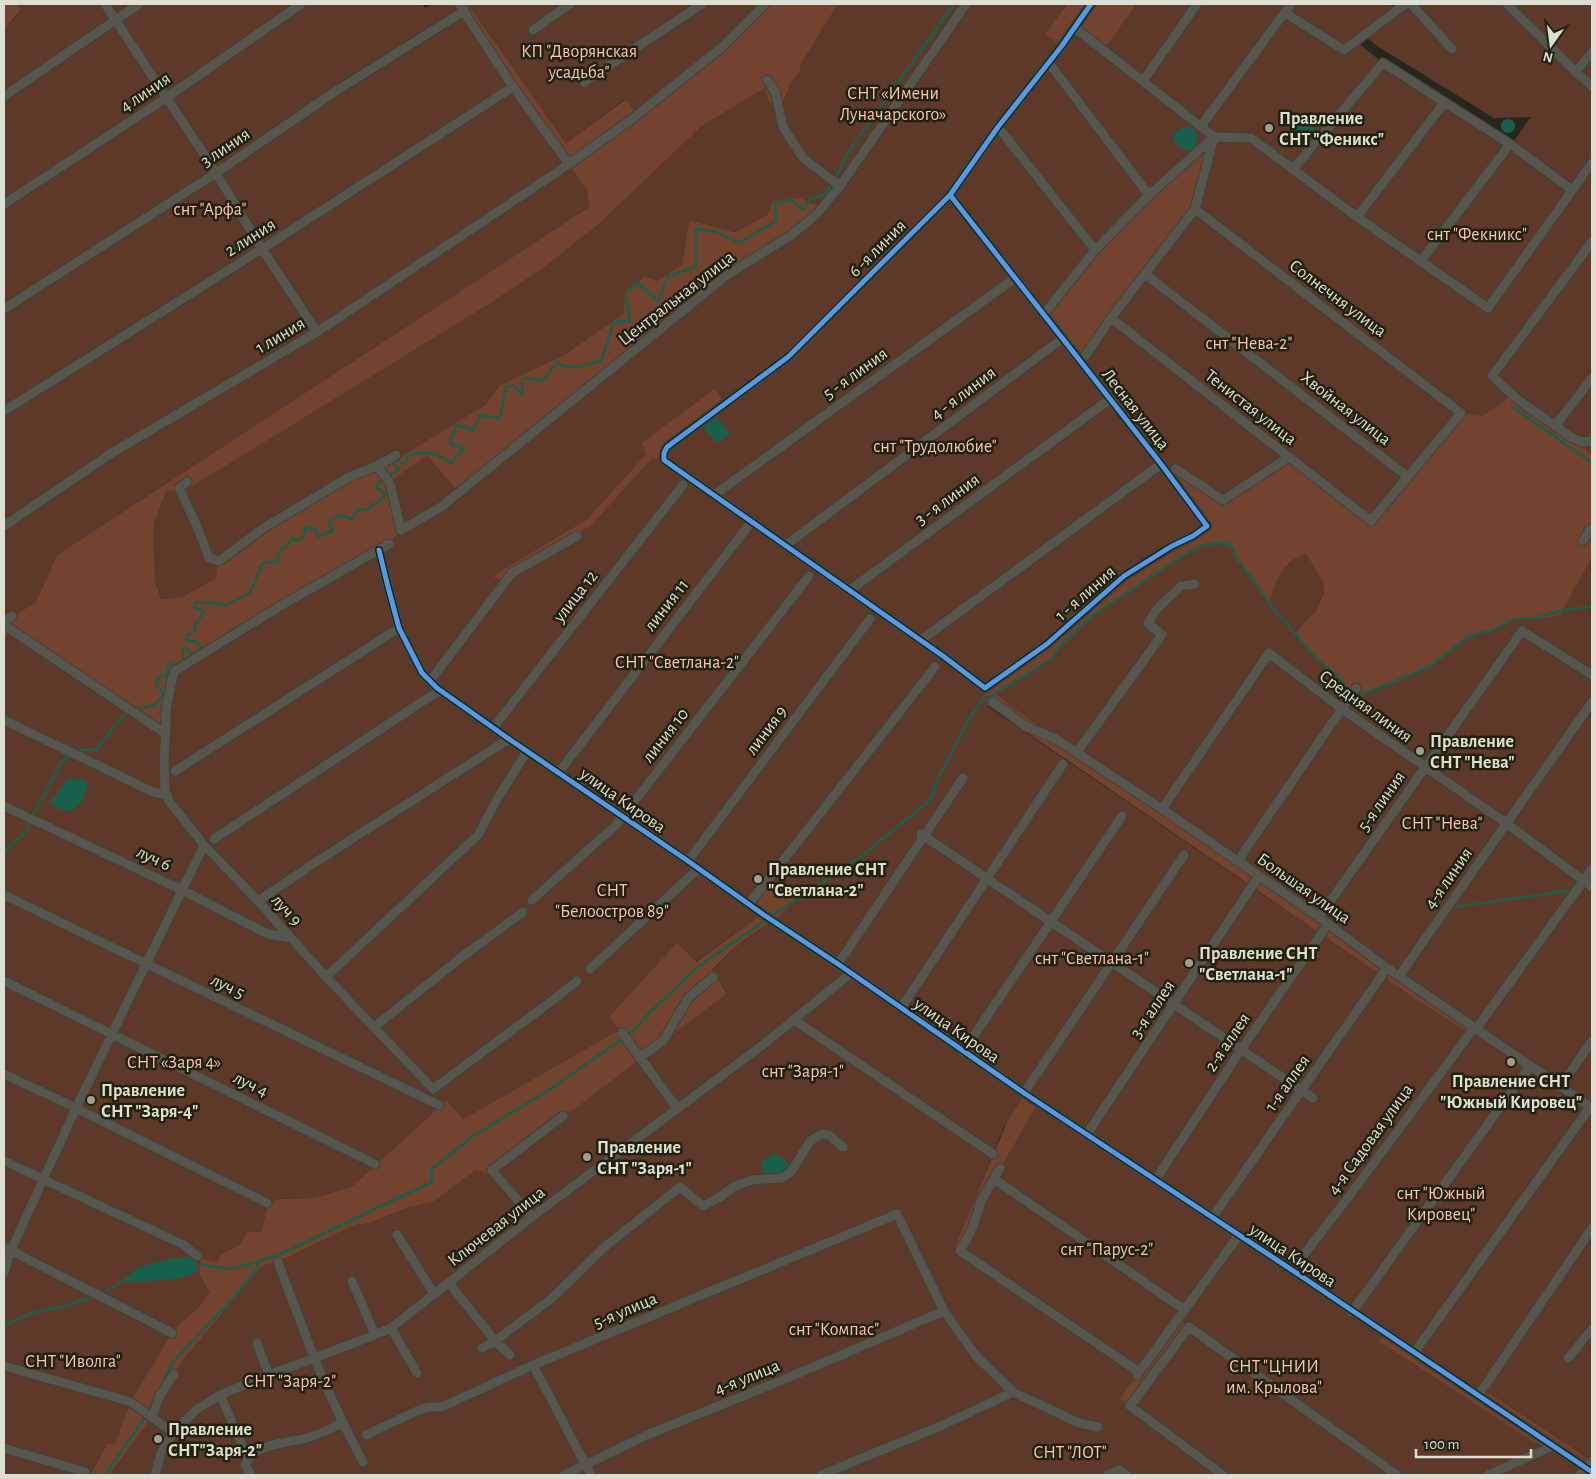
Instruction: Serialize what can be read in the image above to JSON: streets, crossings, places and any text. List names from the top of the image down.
{
  "streets": {
    "street": [
      "4 линия",
      "3 линия",
      "2 линия",
      "6 -я линия",
      "Центральная улица",
      "Солнечня улица",
      "1 линия",
      "5 - я линия",
      "4 - я линия",
      "Тенистая улица",
      "Хвойная улица",
      "Лесная улица",
      "3 - я линия",
      "1 - я линия",
      "улица 12",
      "линия 11",
      "Средняя линия",
      "линия 9",
      "линия 10",
      "улица Кирова",
      "5-я линия",
      "луч 6",
      "4-я линия",
      "Большая улица",
      "луч 9",
      "луч 5",
      "3-я аллея",
      "2-я аллея",
      "1-я аллея",
      "луч 4",
      "4-я Садовая улица",
      "Ключевая улица",
      "5-я улица",
      "4-я улица"
    ]
  },
  "crossings": [
    ["6 -я линия", "5 - я линия"],
    ["6 -я линия", "Лесная улица"],
    ["Солнечня улица", "Тенистая улица"],
    ["Солнечня улица", "Хвойная улица"],
    ["5 - я линия", "Лесная улица"],
    ["4 - я линия", "Лесная улица"],
    ["Тенистая улица", "Хвойная улица"],
    ["Тенистая улица", "Лесная улица"],
    ["Лесная улица", "3 - я линия"],
    ["Лесная улица", "1 - я линия"],
    ["улица 12", "улица Кирова"],
    ["линия 11", "улица Кирова"],
    ["Средняя линия", "5-я линия"],
    ["Средняя линия", "4-я линия"],
    ["Средняя линия", "Большая улица"],
    ["Средняя линия", "4-я Садовая улица"],
    ["линия 9", "улица Кирова"],
    ["линия 10", "улица Кирова"],
    ["улица Кирова", "3-я аллея"],
    ["улица Кирова", "2-я аллея"],
    ["улица Кирова", "1-я аллея"],
    ["улица Кирова", "4-я Садовая улица"],
    ["улица Кирова", "Ключевая улица"],
    ["5-я линия", "Большая улица"],
    ["луч 6", "луч 9"],
    ["4-я линия", "Большая улица"],
    ["Большая улица", "3-я аллея"],
    ["Большая улица", "2-я аллея"],
    ["Большая улица", "1-я аллея"],
    ["Большая улица", "4-я Садовая улица"],
    ["5-я улица", "4-я улица"]
  ],
  "parks": [
    "КП \"Дворянская усадьба\"",
    "СНТ «Имени Луначарского»",
    "снт \"Арфа\"",
    "снт \"Фекникс\"",
    "снт \"Нева-2\"",
    "снт \"Трудолюбие\"",
    "СНТ \"Светлана-2\"",
    "СНТ \"Нева\"",
    "СНТ \"Белоостров 89\"",
    "снт \"Светлана-1\"",
    "СНТ «Заря 4»",
    "снт \"Заря-1\"",
    "снт \"Южный Кировец\"",
    "снт \"Парус-2\"",
    "снт \"Компас\"",
    "СНТ \"Иволга\"",
    "СНТ \"ЦНИИ им. Крылова\"",
    "СНТ \"Заря-2\"",
    "СНТ \"ЛОТ\""
  ],
  "places": [
    "Правление СНТ \"Феникс\"",
    "Правление СНТ \"Нева\"",
    "Правление СНТ \"Светлана-2\"",
    "Правление СНТ \"Светлана-1\"",
    "Правление СНТ \"Южный Кировец\"",
    "Правление СНТ \"Заря-4\"",
    "Правление СНТ \"Заря-1\"",
    "Правление СНТ\"Заря-2\""
  ],
  "scale_bar": "100 m",
  "north": "bottom"
}
